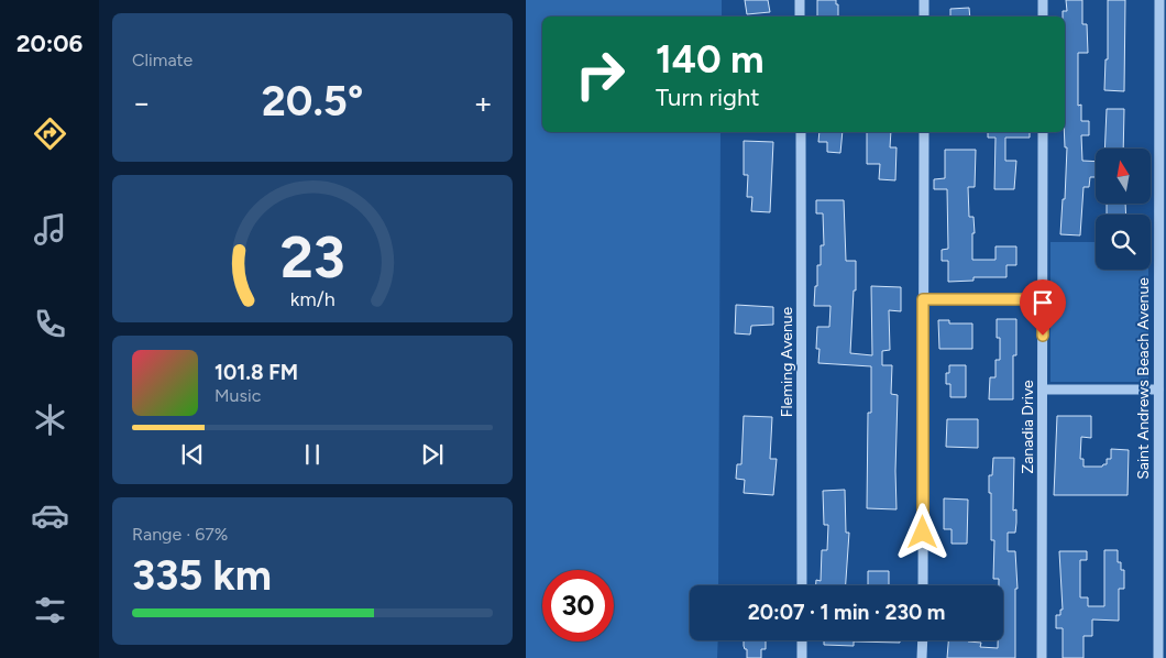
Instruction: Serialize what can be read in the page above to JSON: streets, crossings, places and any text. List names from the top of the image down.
{
  "streets": {
    "street": ["Fleming Avenue", "Saint Andrews Beach Avenue", "Zanadia Drive"]
  },
  "north": "top",
  "page": {
    "tabs": "20:06",
    "tile": [
      "Climate",
      ["Range · 67%", "335 km"]
    ],
    "turn": ["140 m", "Turn right"],
    "heat": ["−", "20.5°", "+"],
    "song": ["101.8 FM", "Music"],
    "limit": "30",
    "trip": "20:07 · 1 min · 230 m",
    "gauge": ["23", "km/h"]
  }
}
